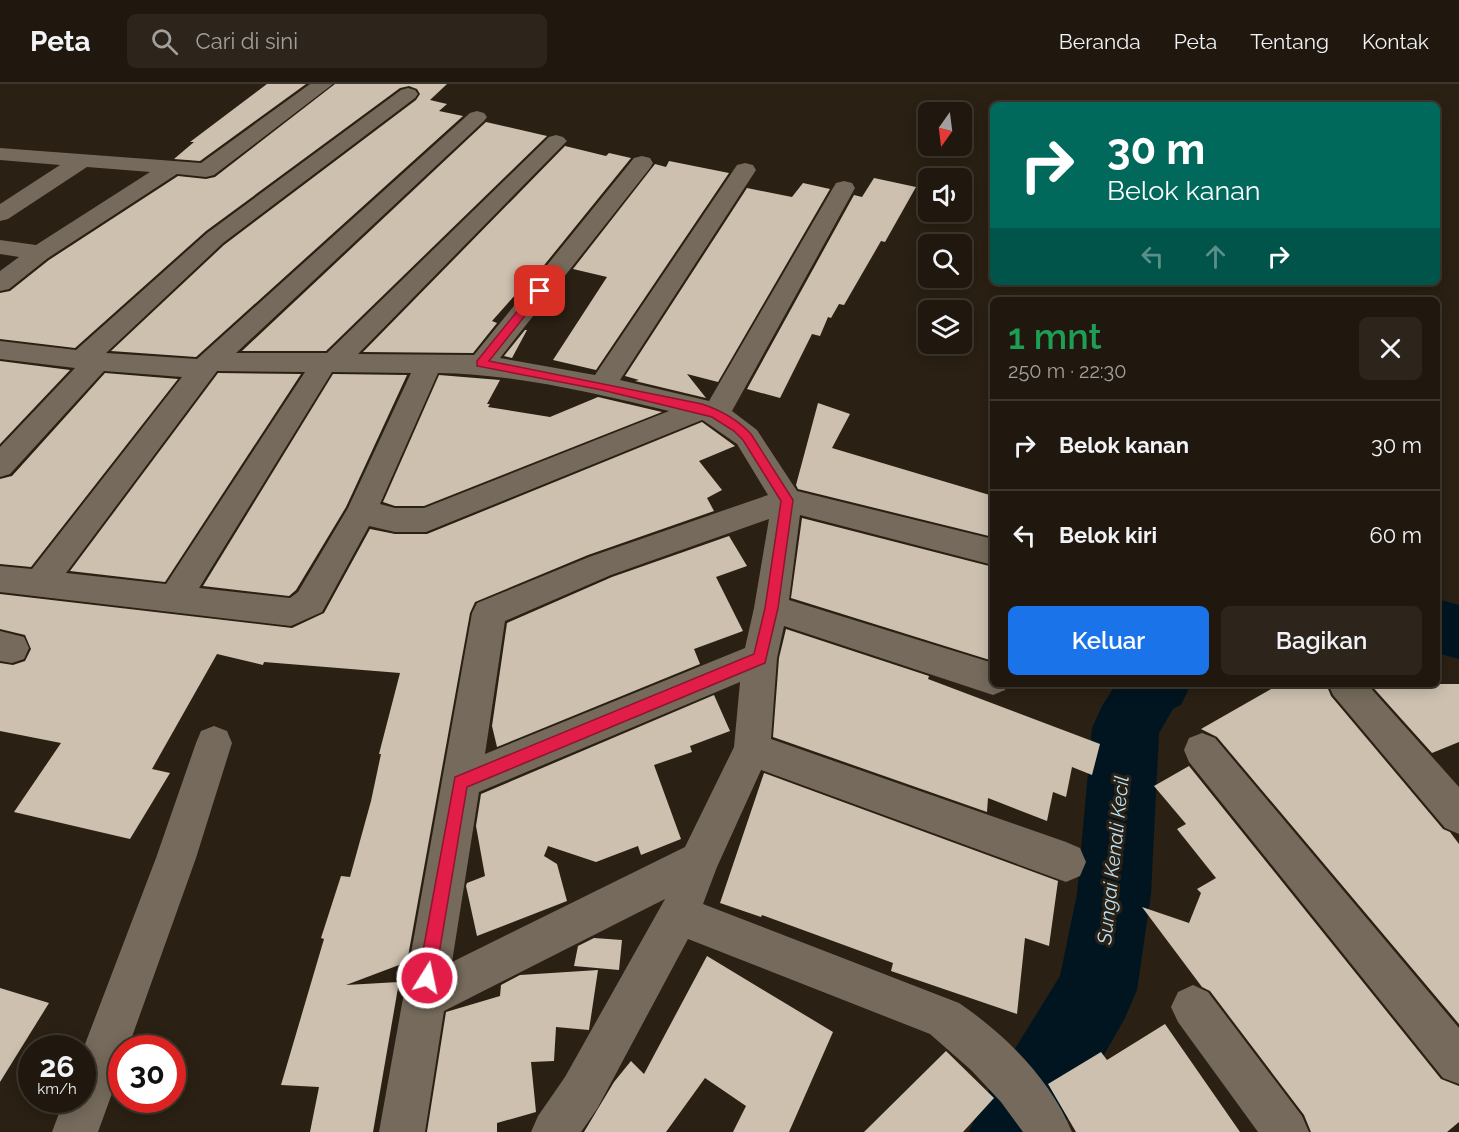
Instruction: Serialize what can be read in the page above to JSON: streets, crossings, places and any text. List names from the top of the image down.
{
  "water": ["Sungai Kenali Kecil"],
  "north": "bottom",
  "page": {
    "header": "Peta",
    "search": "Cari di sini",
    "nav": [
      "Beranda",
      "Peta",
      "Tentang",
      "Kontak"
    ],
    "turn": ["30 m", "Belok kanan"],
    "heading": ["1 mnt", "250 m · 22:30"],
    "list": [
      {
        "name": "Belok kanan",
        "value": "30 m"
      },
      {
        "name": "Belok kiri",
        "value": "60 m"
      }
    ],
    "buttons": ["Keluar", "Bagikan"],
    "speed": "26 km/h",
    "limit": "30"
  }
}
